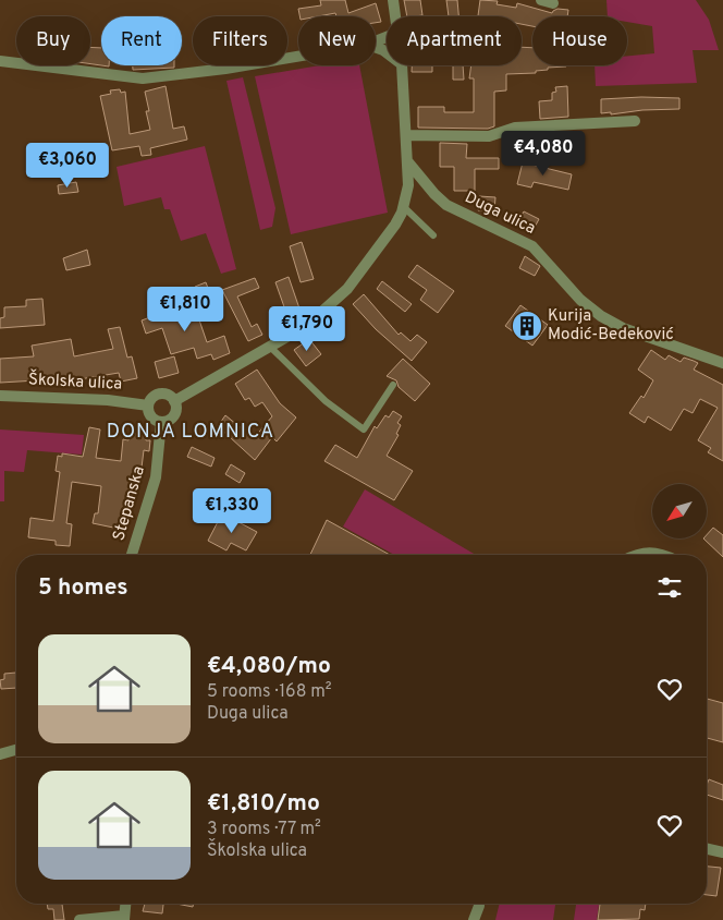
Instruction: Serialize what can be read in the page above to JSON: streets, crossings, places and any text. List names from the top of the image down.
{
  "streets": {
    "street": ["Duga ulica", "Školska ulica", "Stepanska"]
  },
  "crossings": [
    ["Školska ulica", "Stepanska"]
  ],
  "districts": ["DONJA LOMNICA"],
  "places": {
    "building": ["Kurija Modić-Bedeković"]
  },
  "north": "bottom left",
  "page": {
    "chip": [
      "Buy",
      "Rent",
      "Filters",
      "New",
      "Apartment",
      "House"
    ],
    "price": [
      "€4,080",
      "€3,060",
      "€1,810",
      "€1,790",
      "€1,330"
    ],
    "heading": "5 homes",
    "list": [
      {
        "name": "€4,080/mo",
        "note": "5 rooms · 168 m² · Duga ulica"
      },
      {
        "name": "€1,810/mo",
        "note": "3 rooms · 77 m² · Školska ulica"
      }
    ]
  }
}
